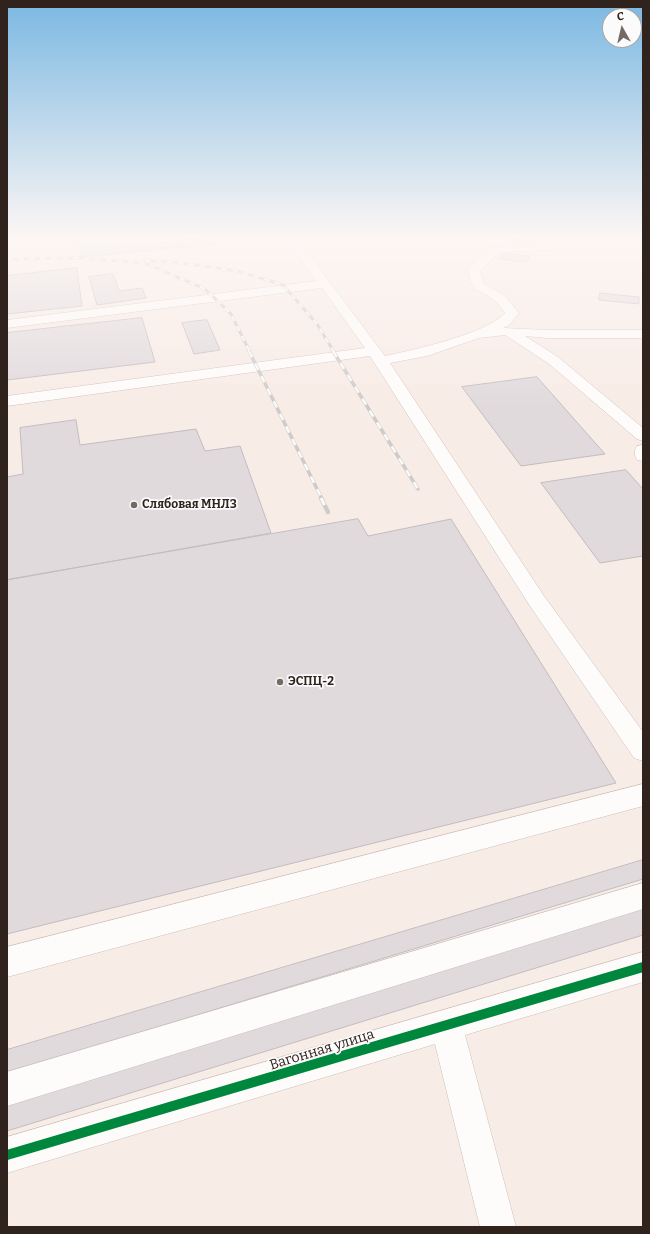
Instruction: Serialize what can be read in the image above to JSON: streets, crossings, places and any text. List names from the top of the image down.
{
  "streets": {
    "street": ["Вагонная улица"]
  },
  "places": ["Слябовая МНЛЗ", "ЭСПЦ-2"],
  "north": "top"
}
